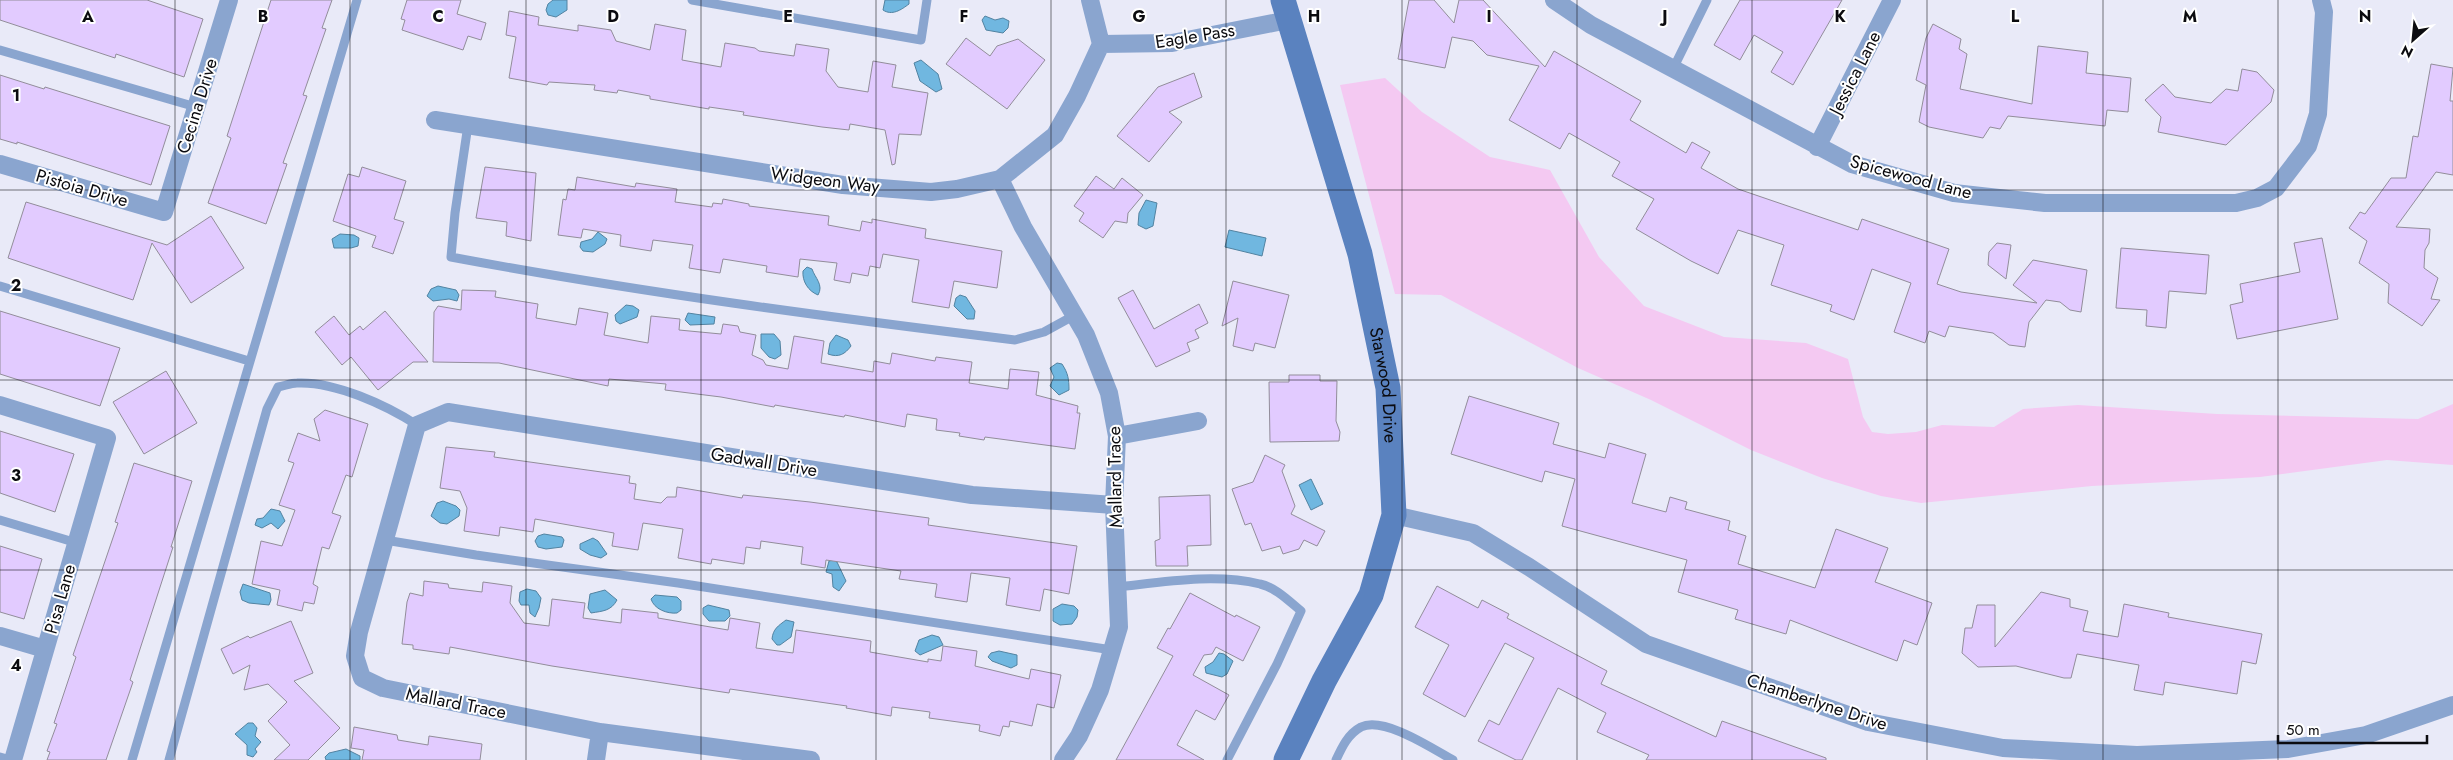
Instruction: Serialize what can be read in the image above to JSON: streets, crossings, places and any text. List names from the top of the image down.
{
  "streets": {
    "street": [
      "Eagle Pass",
      "Jessica Lane",
      "Cecina Drive",
      "Spicewood Lane",
      "Widgeon Way",
      "Pistoia Drive",
      "Starwood Drive",
      "Gadwall Drive",
      "Mallard Trace",
      "Pisa Lane",
      "Chamberlyne Drive"
    ]
  },
  "crossings": [
    ["Eagle Pass", "Widgeon Way"],
    ["Eagle Pass", "Starwood Drive"],
    ["Jessica Lane", "Spicewood Lane"],
    ["Cecina Drive", "Pistoia Drive"],
    ["Widgeon Way", "Mallard Trace"],
    ["Starwood Drive", "Chamberlyne Drive"],
    ["Gadwall Drive", "Mallard Trace"]
  ],
  "scale_bar": "50 m",
  "north": "bottom left",
  "grid": {
    "columns": [
      "A",
      "B",
      "C",
      "D",
      "E",
      "F",
      "G",
      "H",
      "I",
      "J",
      "K",
      "L",
      "M",
      "N"
    ],
    "rows": [
      "1",
      "2",
      "3",
      "4"
    ]
  }
}
